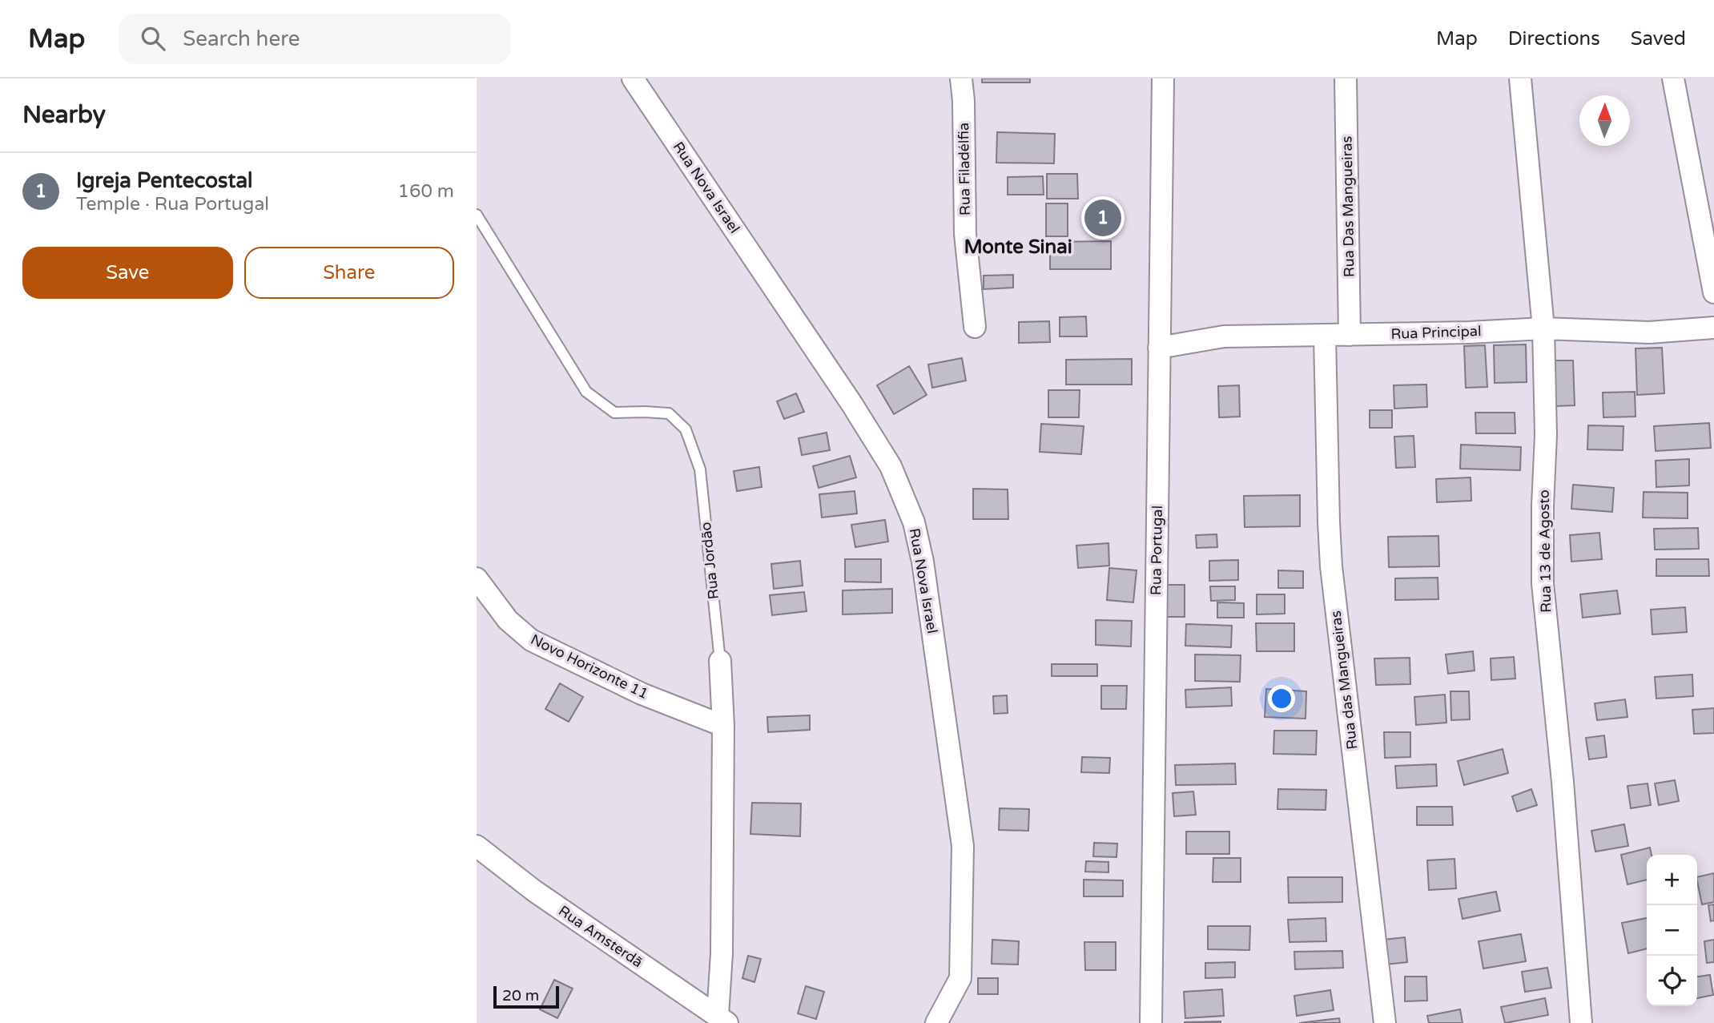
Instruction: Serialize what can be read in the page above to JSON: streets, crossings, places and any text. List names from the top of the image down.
{
  "streets": {
    "street": [
      "Rua Filadélfia",
      "Rua Nova Israel",
      "Rua Das Mangueiras",
      "Rua Principal",
      "Rua Portugal",
      "Rua 13 de Agosto",
      "Rua Jordão",
      "Novo Horizonte 11",
      "Rua das Mangueiras",
      "Rua Amsterdã"
    ]
  },
  "crossings": [
    ["Rua Das Mangueiras", "Rua Principal"],
    ["Rua Principal", "Rua Portugal"],
    ["Rua Principal", "Rua 13 de Agosto"],
    ["Rua Principal", "Rua das Mangueiras"],
    ["Rua Jordão", "Novo Horizonte 11"],
    ["Rua Jordão", "Rua Amsterdã"]
  ],
  "districts": ["Monte Sinai"],
  "scale_bar": "20 m",
  "north": "top",
  "page": {
    "header": "Map",
    "search": "Search here",
    "nav": ["Map", "Directions", "Saved"],
    "heading": "Nearby",
    "list": [
      {
        "mark": "1",
        "name": "Igreja Pentecostal",
        "note": "Temple · Rua Portugal",
        "value": "160 m"
      }
    ],
    "pins": "1",
    "buttons": ["Save", "Share"],
    "map_buttons": ["+", "−"],
    "scale": "20 m"
  }
}
